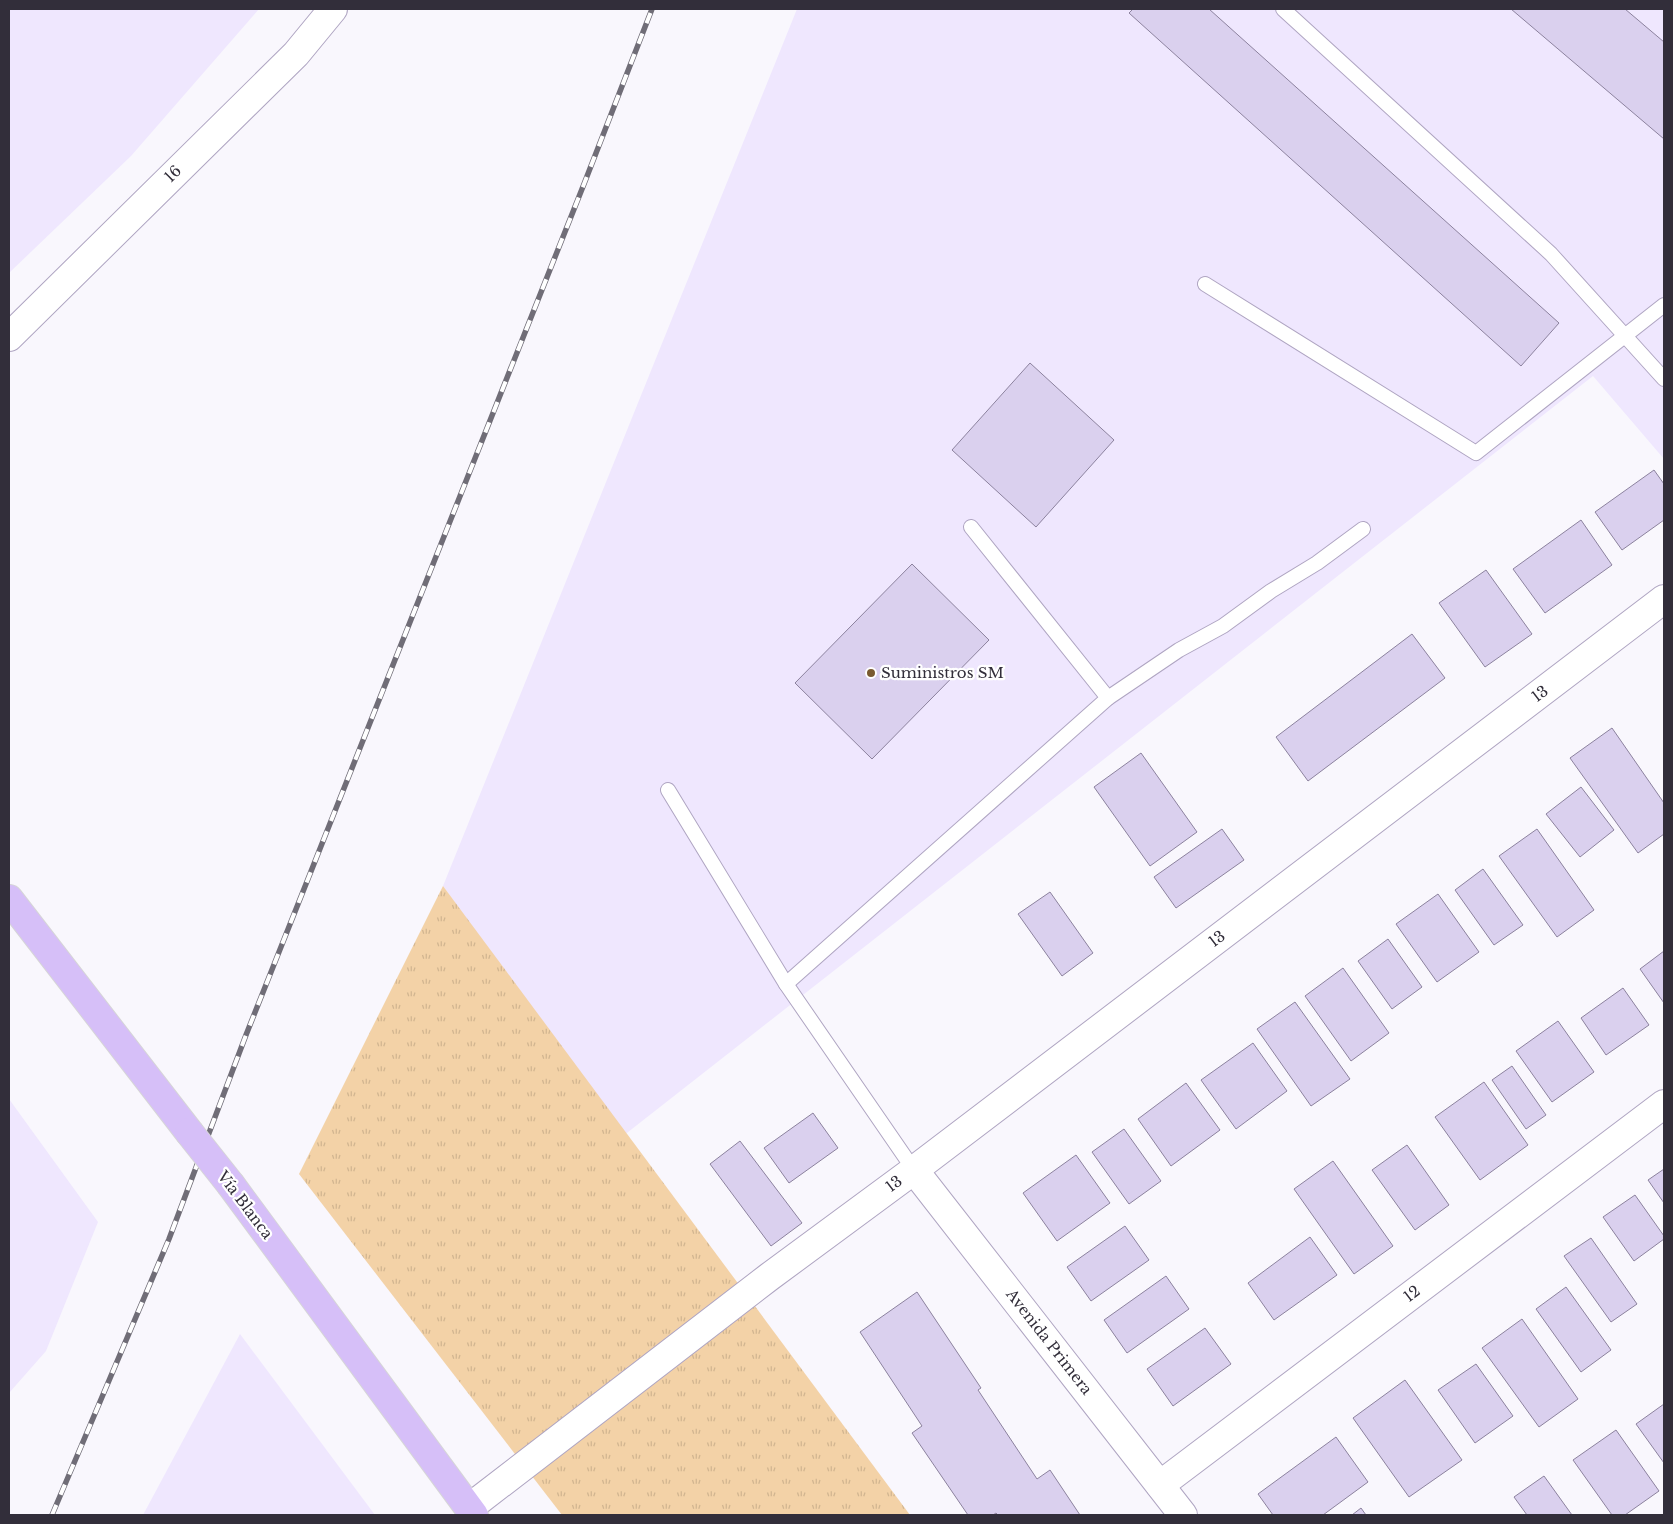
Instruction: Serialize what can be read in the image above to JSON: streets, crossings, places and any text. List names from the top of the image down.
{
  "streets": {
    "main road": ["Vía Blanca"],
    "street": [
      "16",
      "13",
      "12",
      "Avenida Primera"
    ]
  },
  "crossings": [
    ["13", "Vía Blanca"],
    ["13", "Avenida Primera"],
    ["12", "Avenida Primera"]
  ],
  "places": ["Suministros SM"]
}
